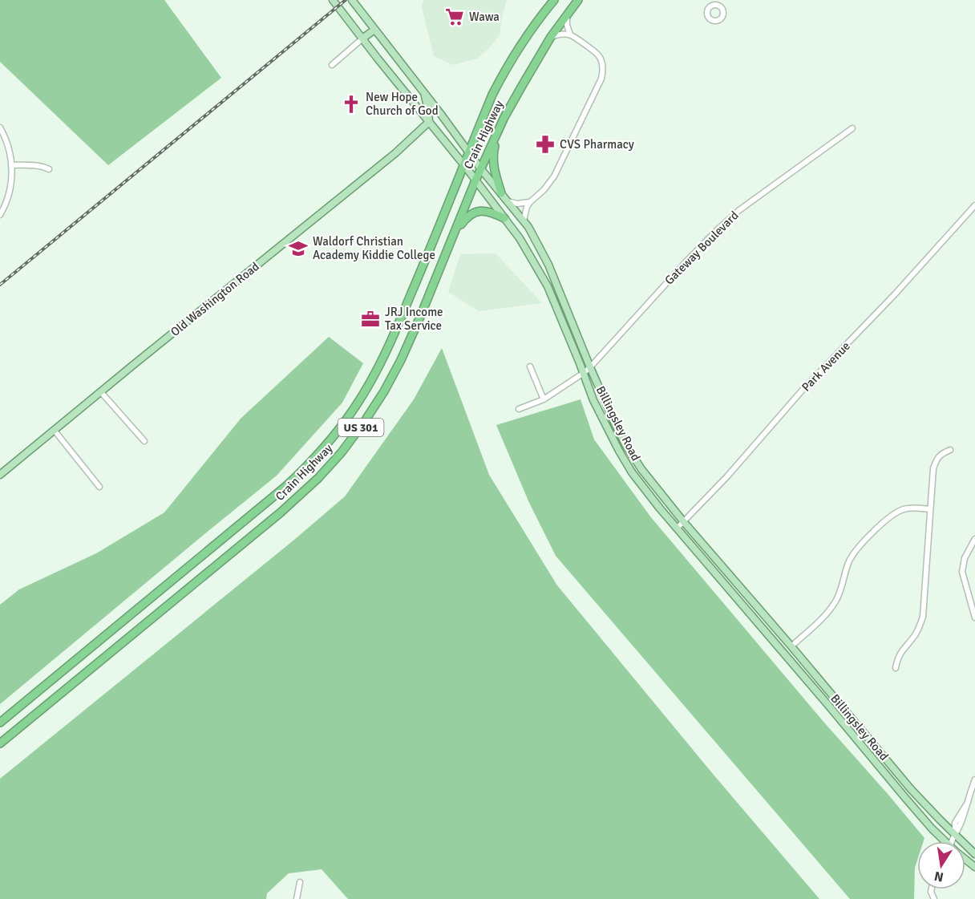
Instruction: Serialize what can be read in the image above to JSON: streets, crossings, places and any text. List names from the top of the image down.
{
  "streets": {
    "highway": ["Crain Highway", "US 301"],
    "main road": ["Old Washington Road", "Billingsley Road"],
    "street": ["Gateway Boulevard", "Park Avenue"]
  },
  "crossings": [
    ["Crain Highway", "Billingsley Road"],
    ["Gateway Boulevard", "Billingsley Road"],
    ["Old Washington Road", "Billingsley Road"],
    ["Park Avenue", "Billingsley Road"]
  ],
  "places": {
    "supermarket": ["Wawa"],
    "church": ["New Hope Church of God"],
    "pharmacy": ["CVS Pharmacy"],
    "school or university": ["Waldorf Christian Academy Kiddie College"],
    "office": ["JRJ Income Tax Service"]
  },
  "north": "bottom"
}
